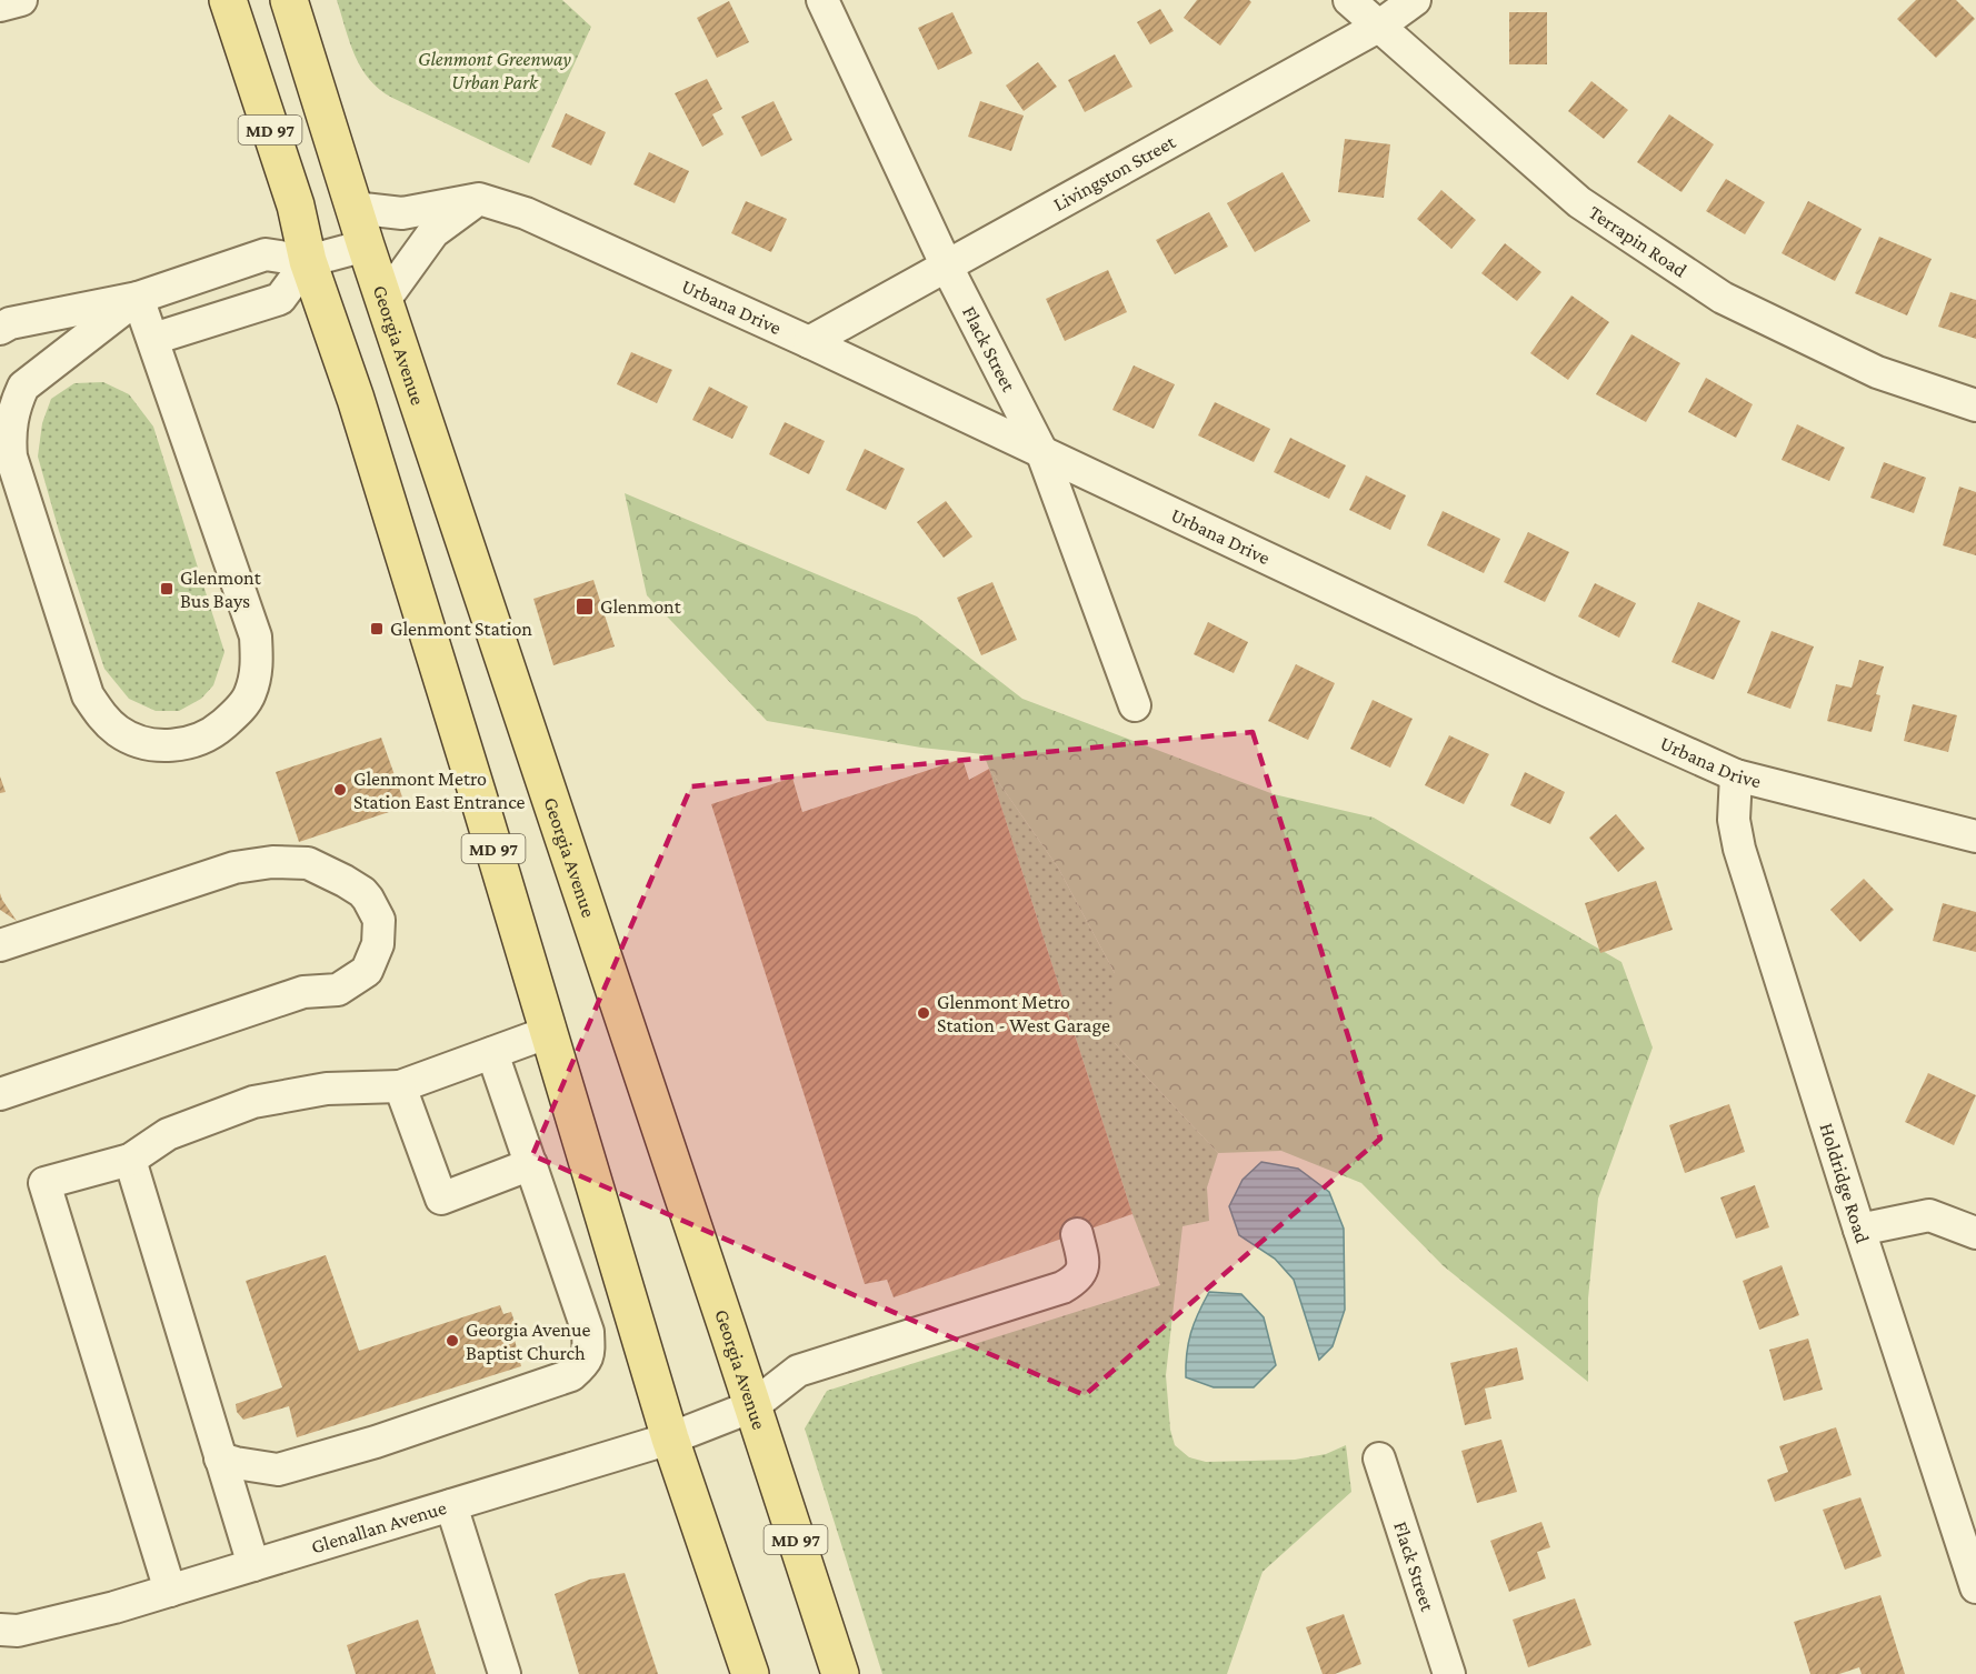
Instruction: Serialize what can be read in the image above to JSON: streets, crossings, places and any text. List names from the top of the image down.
{
  "streets": {
    "main road": ["MD 97", "Georgia Avenue"],
    "street": [
      "Livingston Street",
      "Terrapin Road",
      "Urbana Drive",
      "Flack Street",
      "Holdridge Road",
      "Glenallan Avenue"
    ]
  },
  "crossings": [
    ["MD 97", "Glenallan Avenue"],
    ["Livingston Street", "Terrapin Road"],
    ["Livingston Street", "Urbana Drive"],
    ["Livingston Street", "Flack Street"],
    ["Urbana Drive", "Georgia Avenue"],
    ["Urbana Drive", "Flack Street"],
    ["Urbana Drive", "Holdridge Road"],
    ["Georgia Avenue", "Glenallan Avenue"]
  ],
  "parks": ["Glenmont Greenway Urban Park"],
  "places": {
    "transit": ["Glenmont Bus Bays", "Glenmont", "Glenmont Station"],
    "other": ["Glenmont Metro Station East Entrance", "Glenmont Metro Station - West Garage", "Georgia Avenue Baptist Church"]
  }
}
